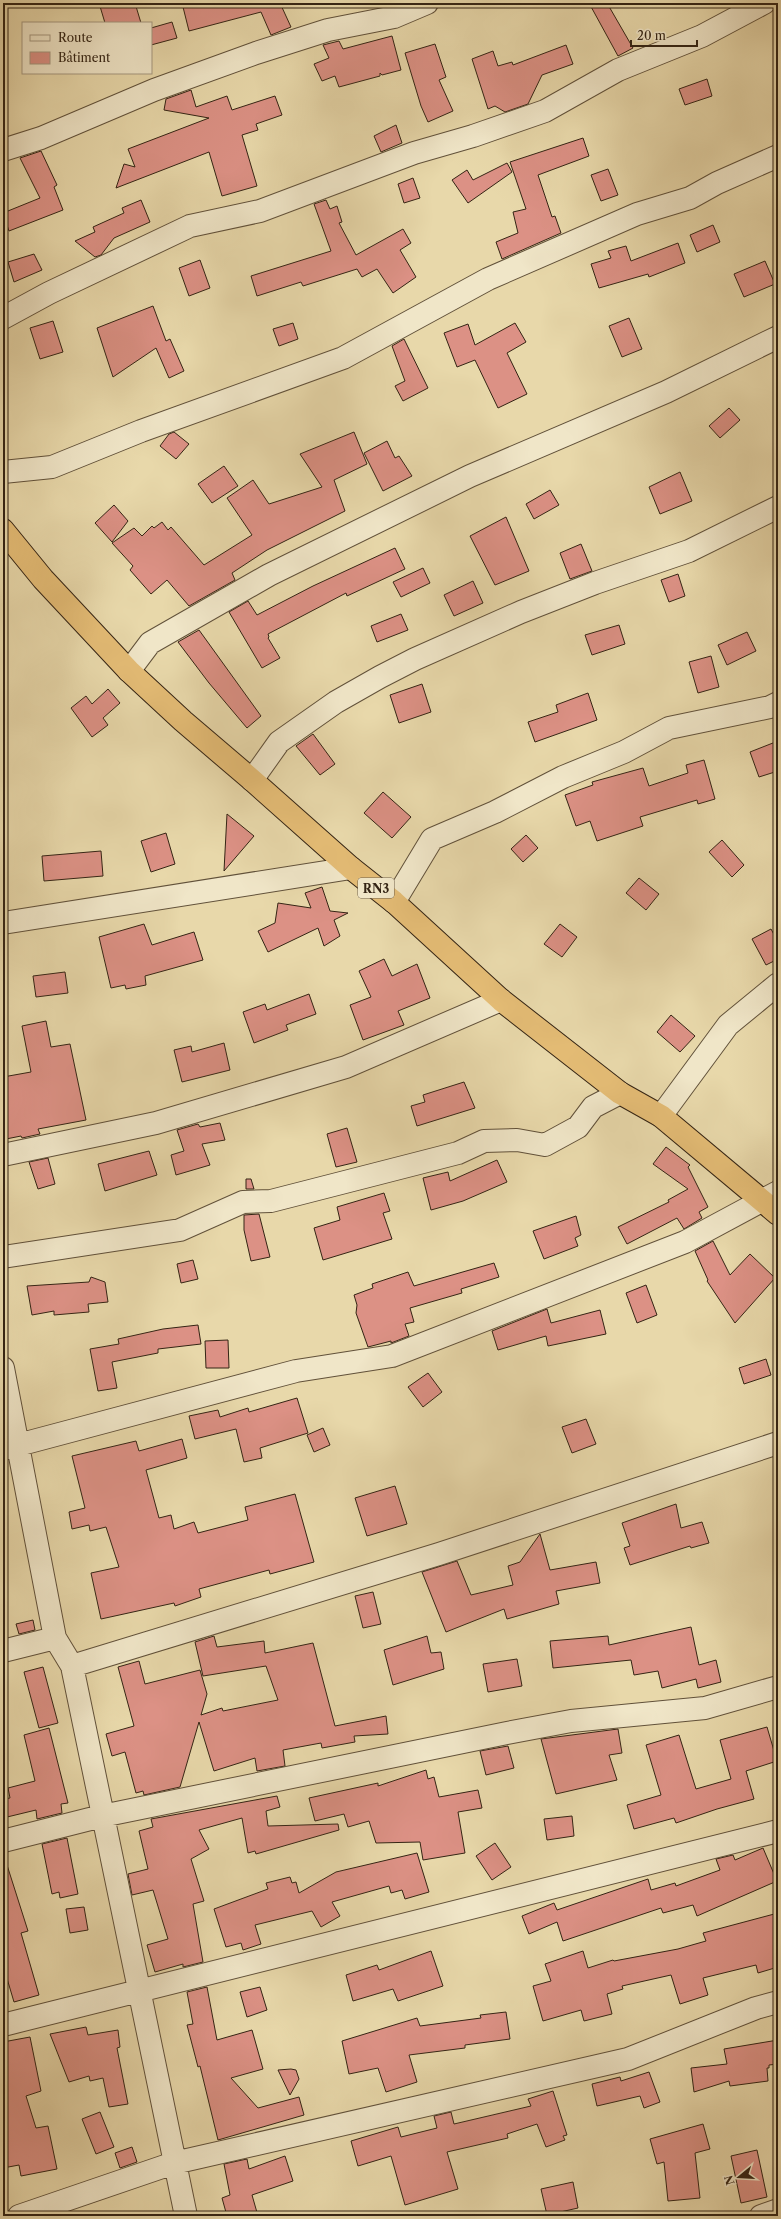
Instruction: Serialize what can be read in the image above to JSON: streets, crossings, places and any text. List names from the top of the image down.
{
  "streets": {
    "highway": ["RN3"]
  },
  "legend": ["Route", "Bâtiment"],
  "scale_bar": "20 m",
  "north": "left"
}
